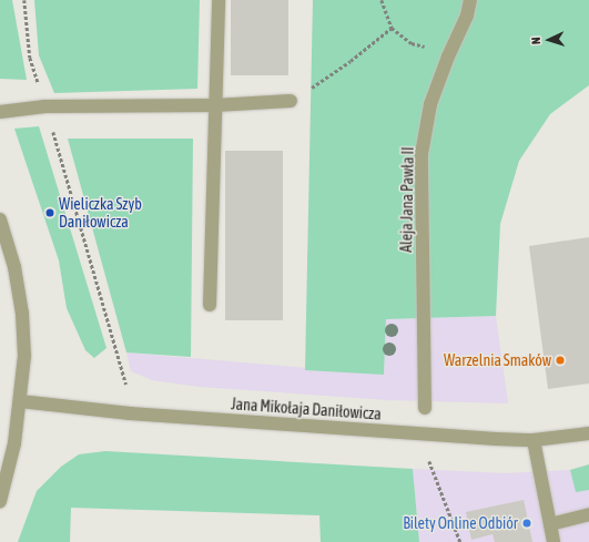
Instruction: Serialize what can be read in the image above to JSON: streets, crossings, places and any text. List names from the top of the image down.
{
  "streets": {
    "street": ["Aleja Jana Pawła II", "Jana Mikołaja Daniłowicza"]
  },
  "places": ["Wieliczka Szyb Daniłowicza", "Warzelnia Smaków", "Bilety Online Odbiór"],
  "north": "left"
}
